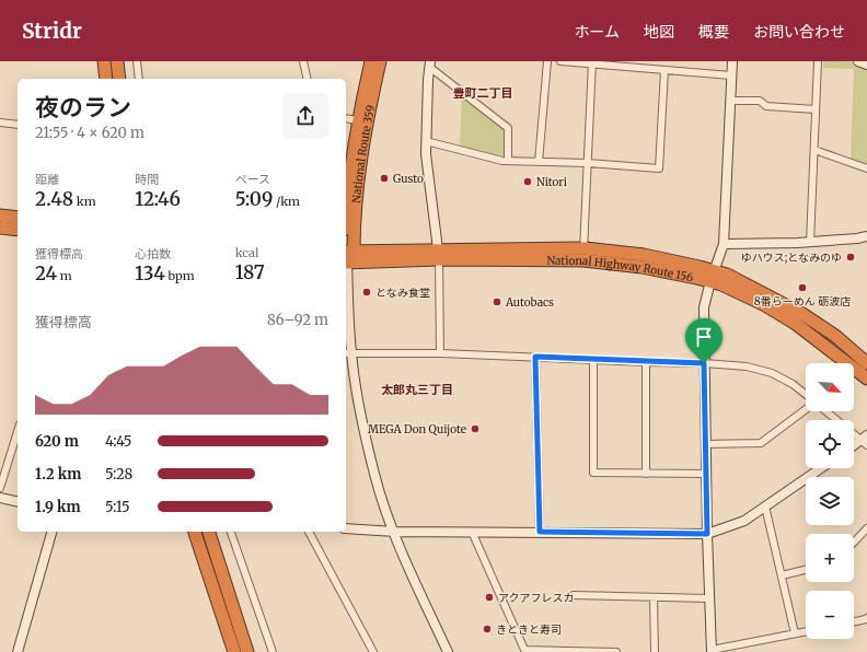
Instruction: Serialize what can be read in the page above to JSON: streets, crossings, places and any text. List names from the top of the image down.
{
  "streets": {
    "highway": ["National Route 359", "National Highway Route 156"]
  },
  "crossings": [
    ["National Route 359", "National Highway Route 156"]
  ],
  "districts": ["豊町二丁目", "太郎丸三丁目"],
  "places": [
    "Gusto",
    "Nitori",
    "ゆハウス;となみのゆ",
    "8番らーめん 砺波店",
    "となみ食堂",
    "Autobacs",
    "MEGA Don Quijote",
    "アクアフレスカ",
    "きときと寿司"
  ],
  "north": "bottom right",
  "page": {
    "header": "Stridr",
    "nav": [
      "ホーム",
      "地図",
      "概要",
      "お問い合わせ"
    ],
    "heading": ["夜のラン", "21:55 · 4 × 620 m"],
    "stats": [
      ["距離", "2.48 km"],
      ["時間", "12:46"],
      ["ペース", "5:09 /km"],
      ["獲得標高", "24 m"],
      ["心拍数", "134 bpm"],
      ["kcal", "187"]
    ],
    "chart": ["獲得標高", "86–92 m"],
    "map_buttons": ["+", "−"],
    "list": [
      {
        "name": "620 m",
        "note": "4:45"
      },
      {
        "name": "1.2 km",
        "note": "5:28"
      },
      {
        "name": "1.9 km",
        "note": "5:15"
      }
    ]
  }
}
